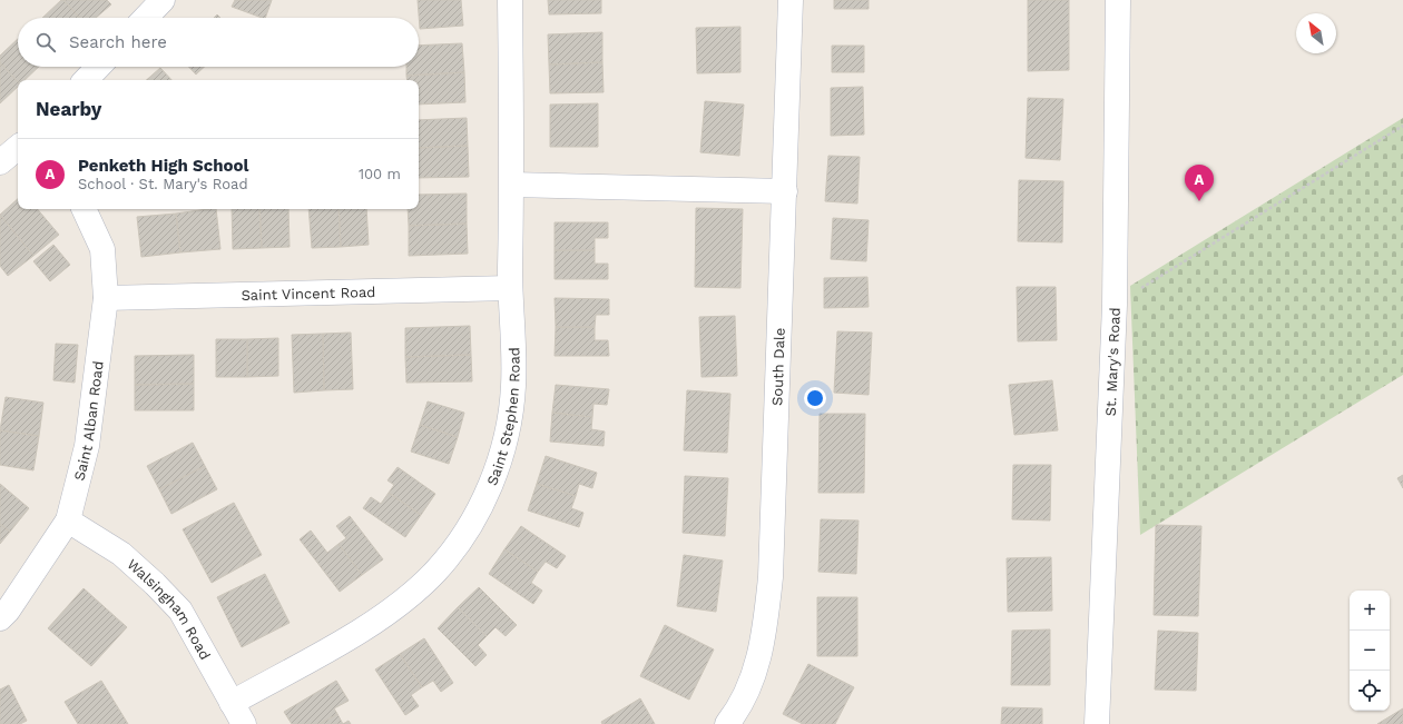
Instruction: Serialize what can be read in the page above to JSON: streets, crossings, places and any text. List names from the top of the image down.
{
  "streets": {
    "street": [
      "Saint Vincent Road",
      "St. Mary's Road",
      "South Dale",
      "Saint Stephen Road",
      "Saint Alban Road",
      "Walsingham Road"
    ]
  },
  "crossings": [
    ["Saint Vincent Road", "Saint Stephen Road"],
    ["Saint Vincent Road", "Saint Alban Road"],
    ["Saint Stephen Road", "Walsingham Road"],
    ["Saint Alban Road", "Walsingham Road"]
  ],
  "north": "top left",
  "page": {
    "search": "Search here",
    "heading": "Nearby",
    "list": [
      {
        "mark": "A",
        "name": "Penketh High School",
        "note": "School · St. Mary's Road",
        "value": "100 m"
      }
    ],
    "pins": "A",
    "map_buttons": ["+", "−"]
  }
}
